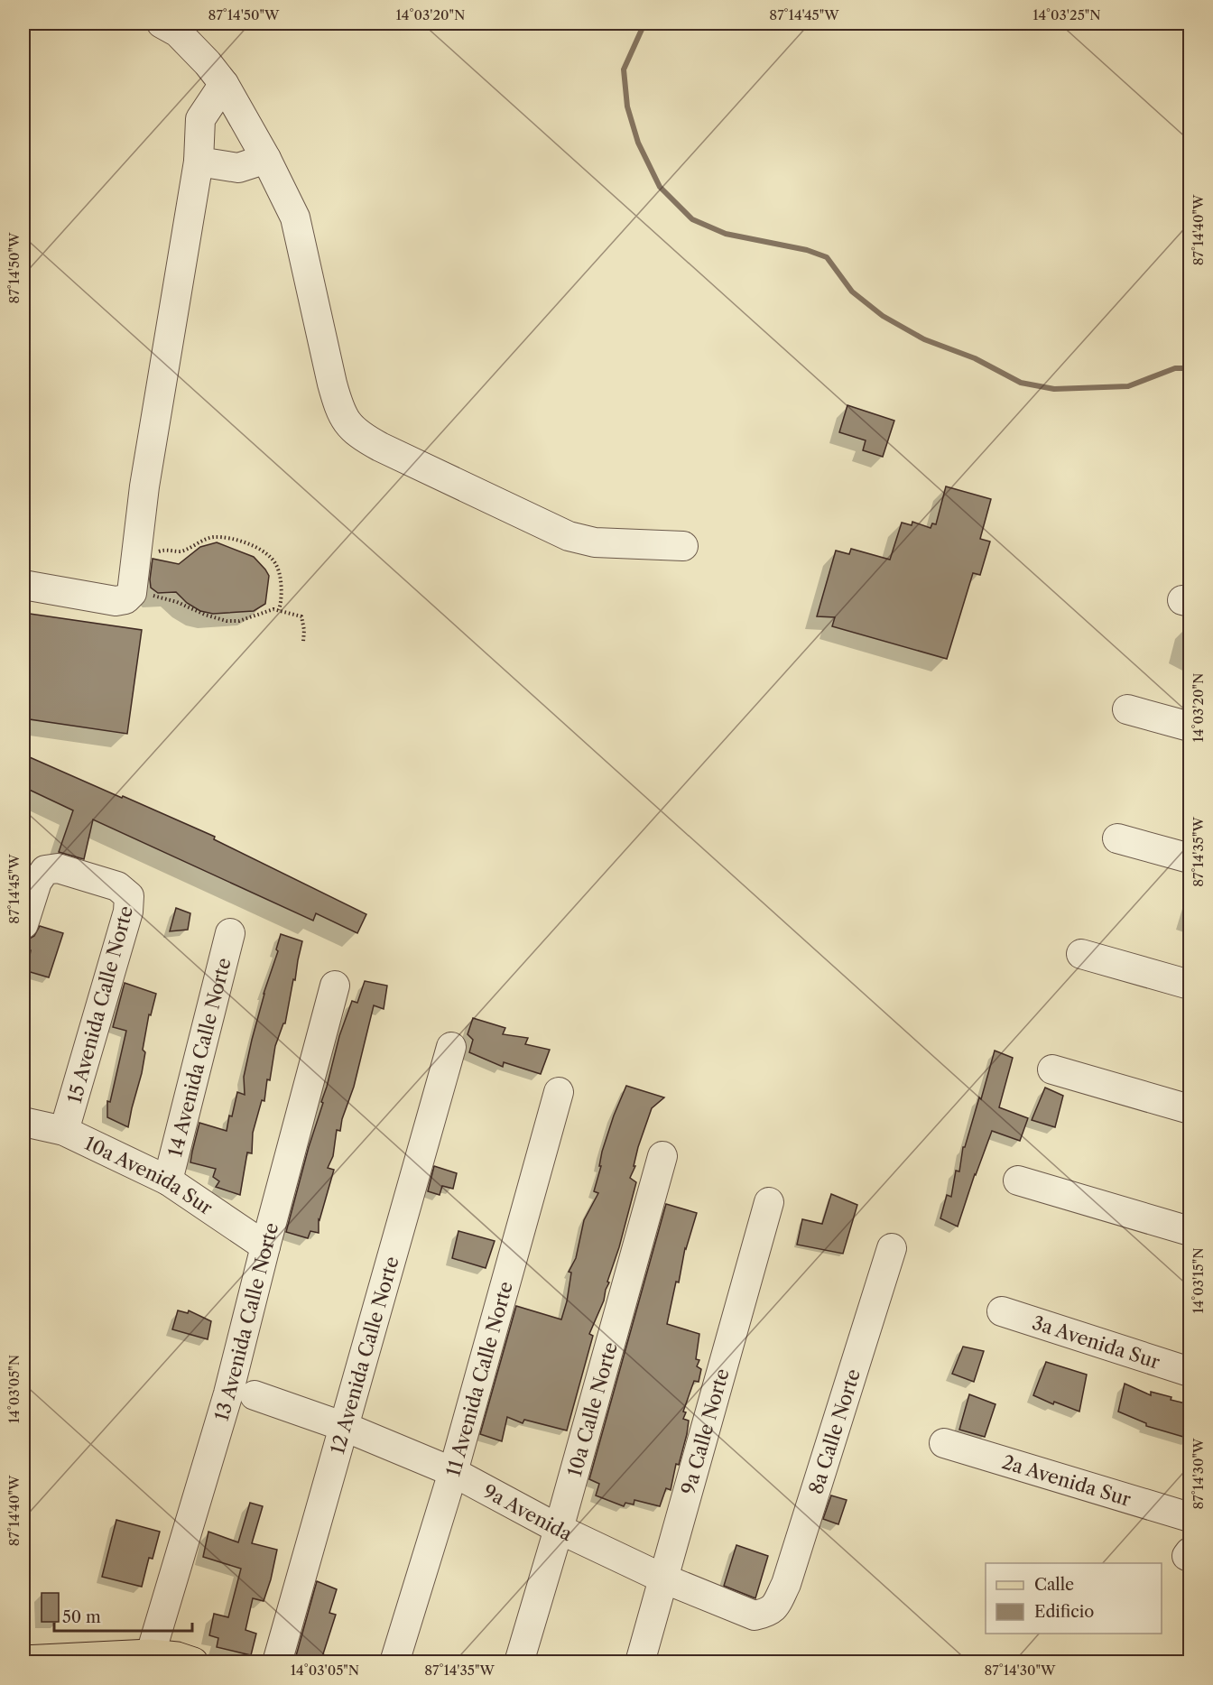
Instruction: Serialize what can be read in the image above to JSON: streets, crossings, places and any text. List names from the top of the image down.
{
  "streets": {
    "street": [
      "15 Avenida Calle Norte",
      "14 Avenida Calle Norte",
      "10a Avenida Sur",
      "13 Avenida Calle Norte",
      "3a Avenida Sur",
      "12 Avenida Calle Norte",
      "11 Avenida Calle Norte",
      "10a Calle Norte",
      "8a Calle Norte",
      "9a Calle Norte",
      "2a Avenida Sur",
      "9a Avenida"
    ]
  },
  "crossings": [
    ["15 Avenida Calle Norte", "10a Avenida Sur"],
    ["14 Avenida Calle Norte", "10a Avenida Sur"],
    ["10a Avenida Sur", "13 Avenida Calle Norte"],
    ["12 Avenida Calle Norte", "9a Avenida"],
    ["11 Avenida Calle Norte", "9a Avenida"],
    ["10a Calle Norte", "9a Avenida"],
    ["8a Calle Norte", "9a Avenida"],
    ["9a Calle Norte", "9a Avenida"]
  ],
  "legend": ["Calle", "Edificio"],
  "scale_bar": "50 m",
  "coordinates": [
    "87°14'50\"W",
    "14°03'20\"N",
    "87°14'45\"W",
    "14°03'25\"N",
    "87°14'40\"W",
    "87°14'35\"W",
    "14°03'15\"N",
    "14°03'05\"N",
    "87°14'30\"W"
  ]
}
